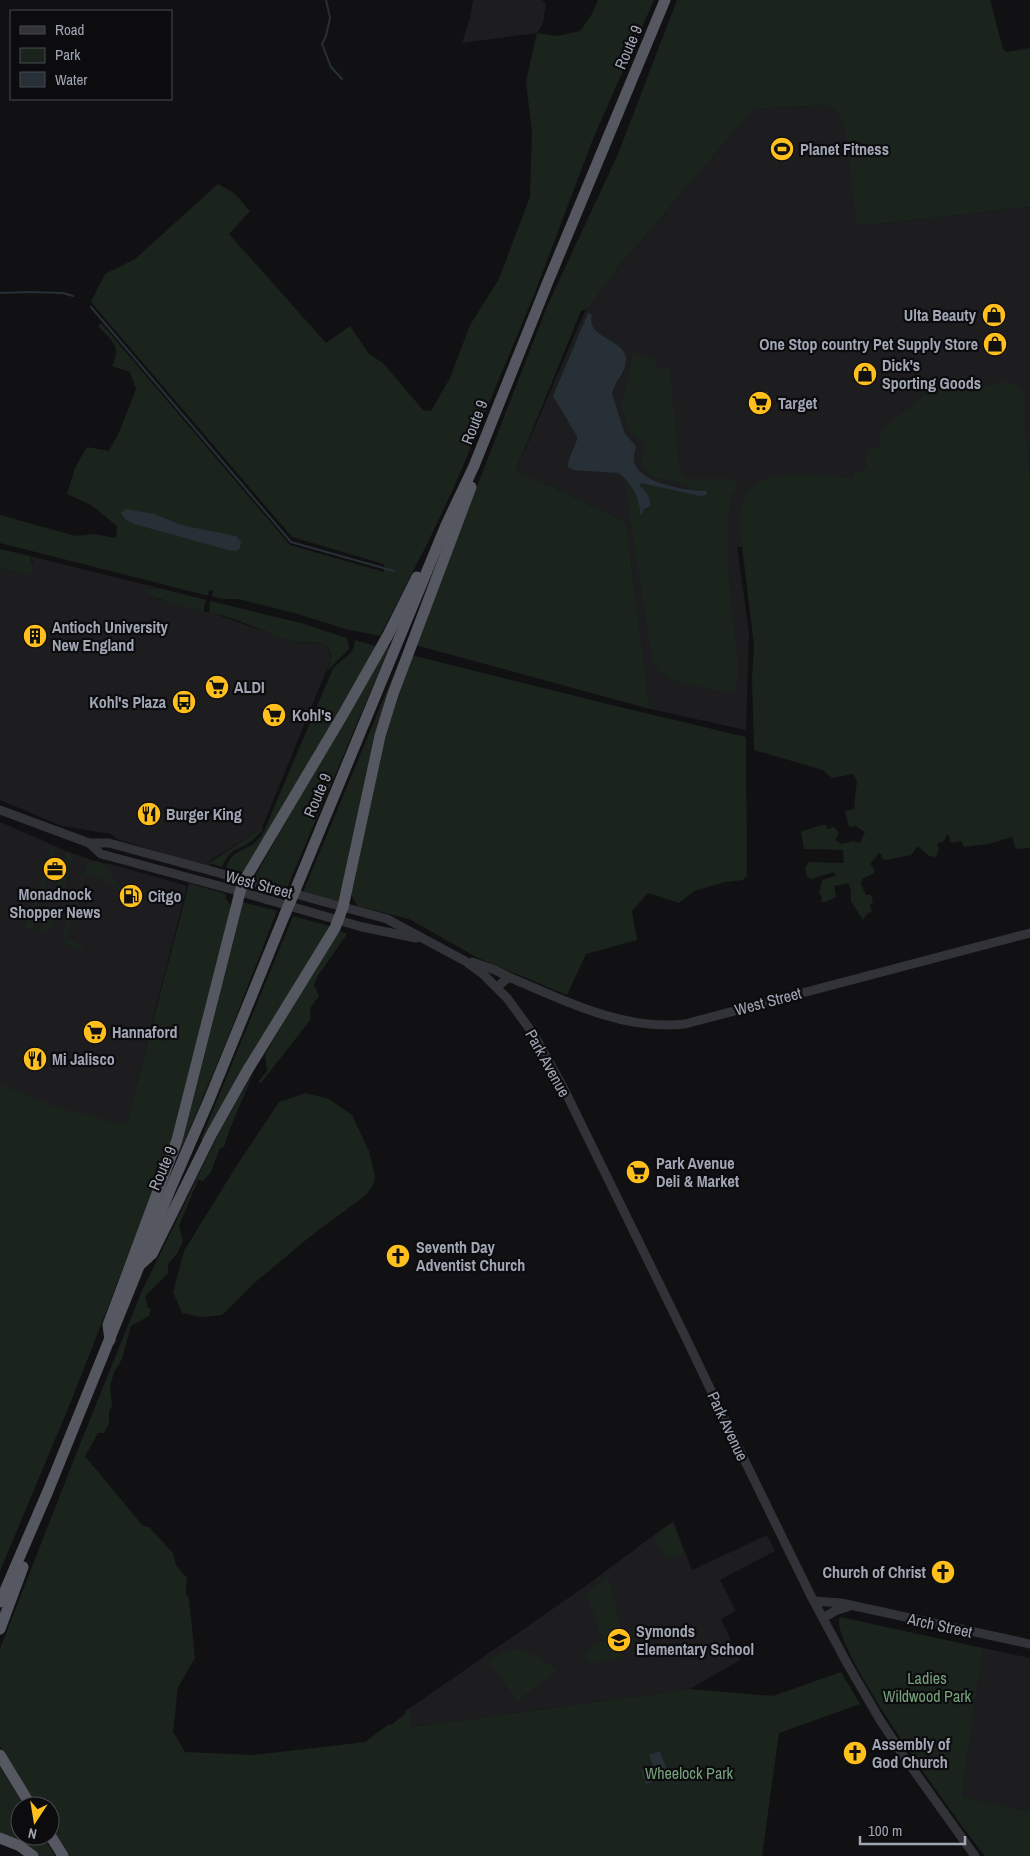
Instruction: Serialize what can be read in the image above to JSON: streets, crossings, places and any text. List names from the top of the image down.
{
  "streets": {
    "highway": ["Route 9"],
    "street": ["West Street", "Park Avenue", "Arch Street"]
  },
  "crossings": [
    ["West Street", "Park Avenue"],
    ["Park Avenue", "Arch Street"]
  ],
  "parks": ["Ladies Wildwood Park", "Wheelock Park"],
  "places": {
    "sports": ["Planet Fitness"],
    "shop": ["Ulta Beauty", "One Stop country Pet Supply Store", "Dick's Sporting Goods"],
    "supermarket": [
      "Target",
      "ALDI",
      "Kohl's",
      "Hannaford",
      "Park Avenue Deli & Market"
    ],
    "building": ["Antioch University New England"],
    "bus stop": ["Kohl's Plaza"],
    "restaurant": ["Burger King", "Mi Jalisco"],
    "office": ["Monadnock Shopper News"],
    "fuel station": ["Citgo"],
    "church": ["Seventh Day Adventist Church", "Church of Christ", "Assembly of God Church"],
    "school or university": ["Symonds Elementary School"]
  },
  "legend": ["Road", "Park", "Water"],
  "scale_bar": "100 m",
  "north": "bottom"
}
